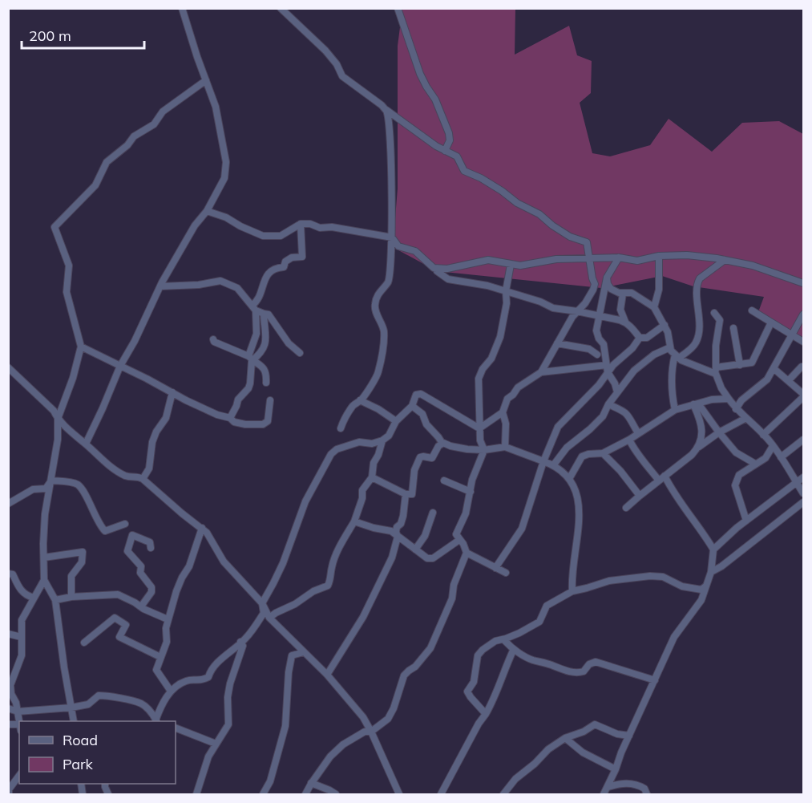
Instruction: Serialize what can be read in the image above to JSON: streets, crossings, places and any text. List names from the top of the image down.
{
  "legend": ["Road", "Park"],
  "scale_bar": "200 m"
}
